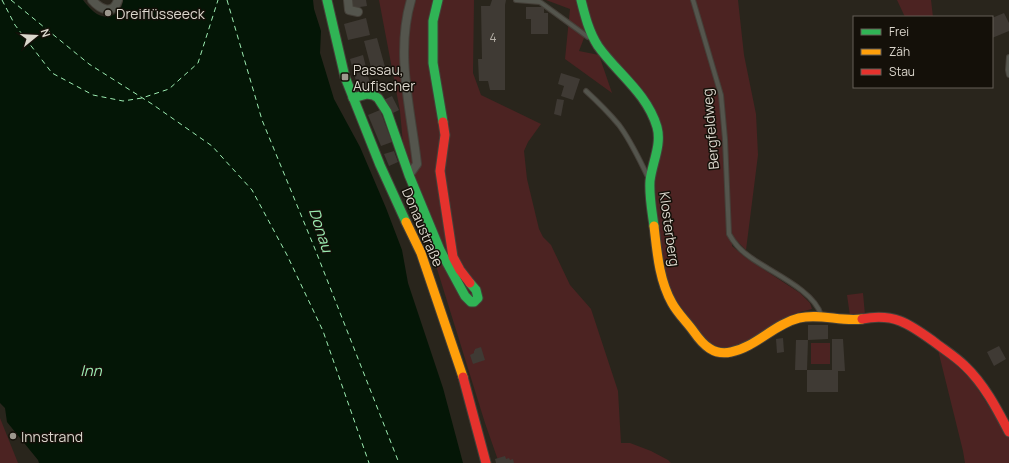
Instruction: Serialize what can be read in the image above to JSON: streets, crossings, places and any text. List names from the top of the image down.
{
  "streets": {
    "street": ["Donaustraße", "Klosterberg"],
    "lane": ["Bergfeldweg"]
  },
  "crossings": [
    ["Bergfeldweg", "Klosterberg"]
  ],
  "water": ["Donau", "Inn"],
  "places": {
    "other": ["Dreiflüsseeck", "Innstrand"],
    "transit": ["Passau, Aufischer"]
  },
  "house_numbers": ["4"],
  "legend": ["Frei", "Zäh", "Stau"],
  "north": "right"
}
